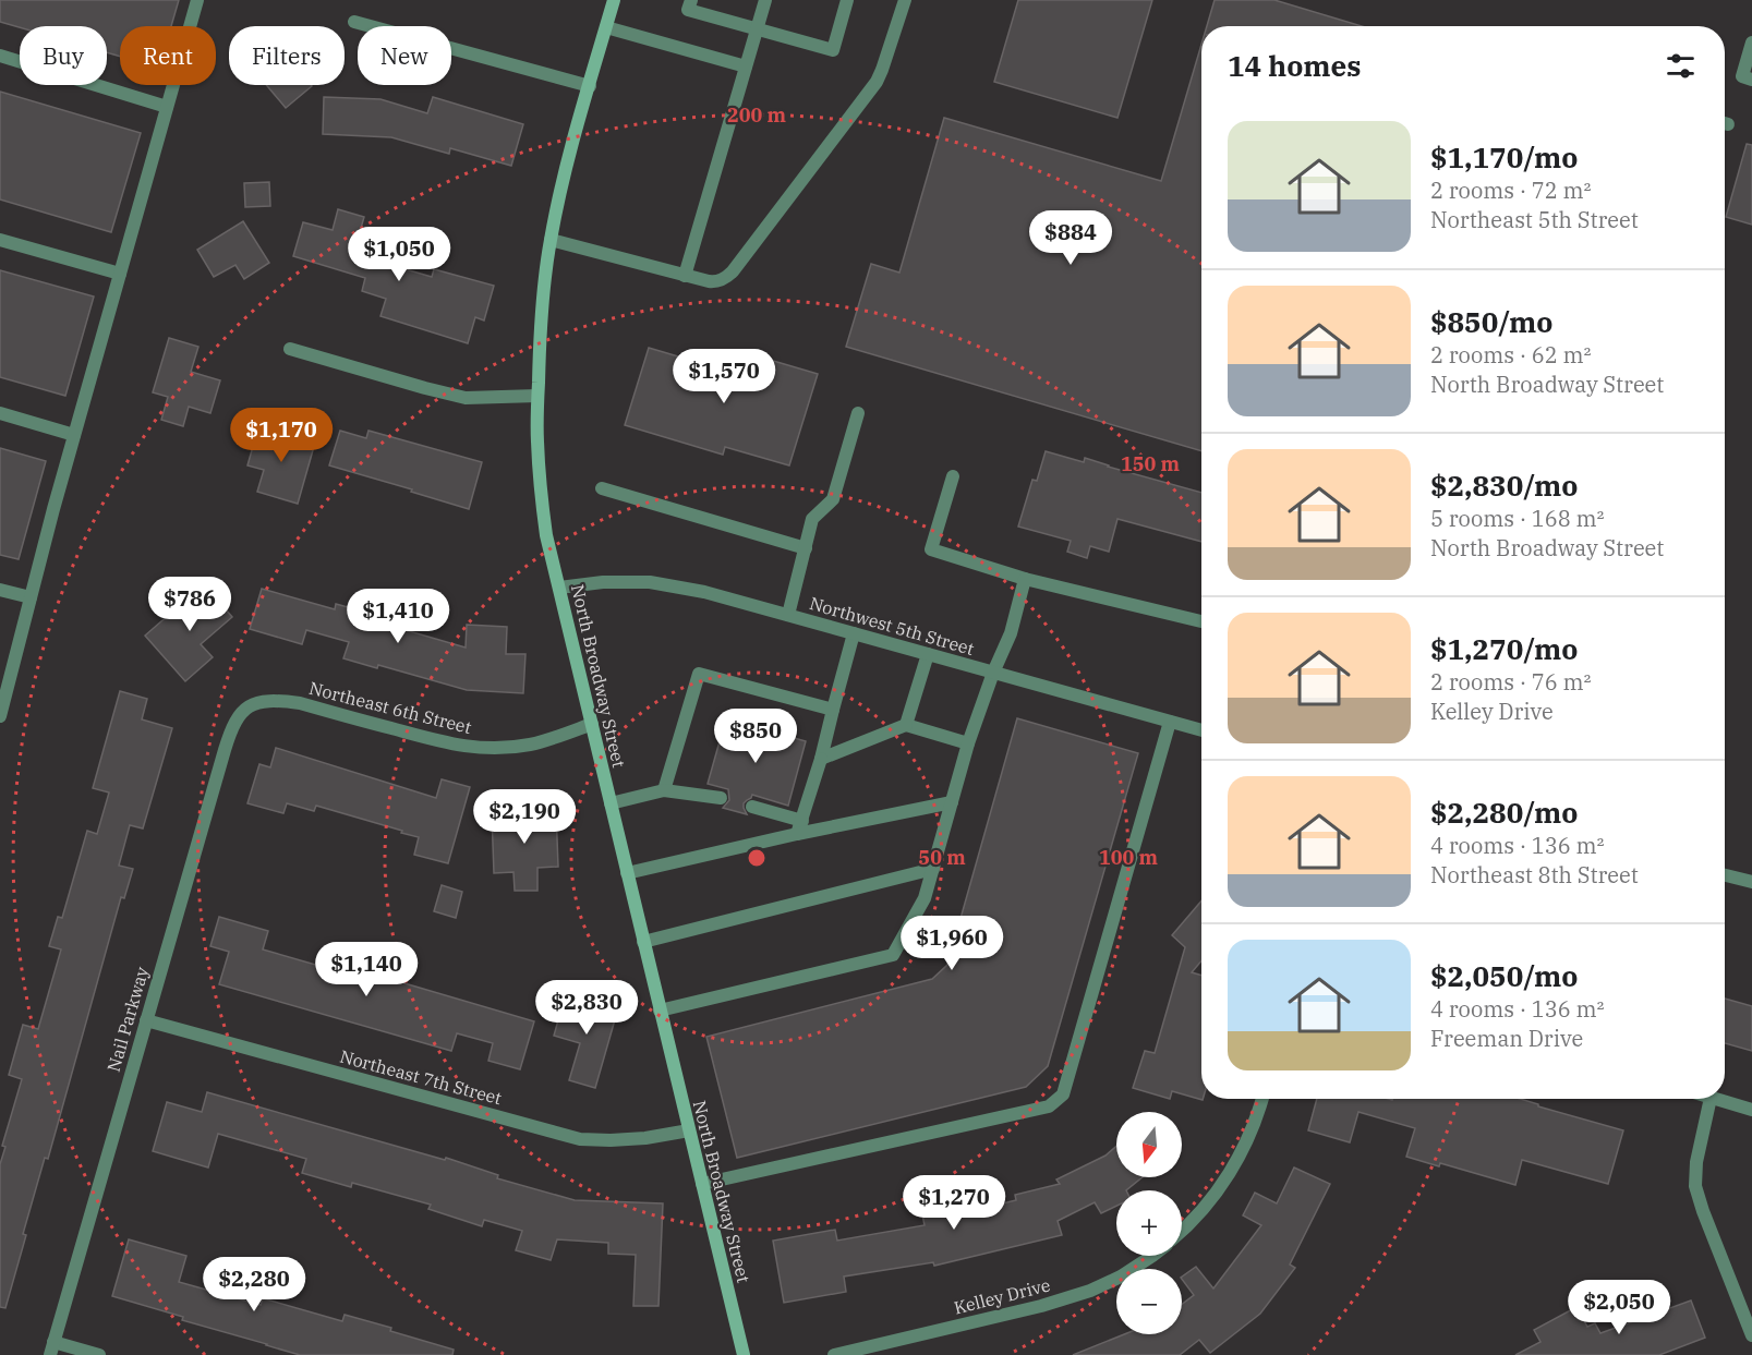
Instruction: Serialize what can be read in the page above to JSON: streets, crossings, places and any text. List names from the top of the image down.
{
  "streets": {
    "main road": ["North Broadway Street"],
    "street": [
      "Northwest 5th Street",
      "Northeast 6th Street",
      "Nail Parkway",
      "Northeast 7th Street",
      "Kelley Drive"
    ]
  },
  "crossings": [
    ["Northwest 5th Street", "North Broadway Street"],
    ["North Broadway Street", "Northeast 6th Street"],
    ["North Broadway Street", "Northeast 7th Street"],
    ["Northeast 6th Street", "Nail Parkway"],
    ["Nail Parkway", "Northeast 7th Street"]
  ],
  "north": "bottom",
  "page": {
    "chip": [
      "Buy",
      "Rent",
      "Filters",
      "New"
    ],
    "heading": "14 homes",
    "list": [
      {
        "name": "$1,170/mo",
        "note": "2 rooms · 72 m² · Northeast 5th Street"
      },
      {
        "name": "$850/mo",
        "note": "2 rooms · 62 m² · North Broadway Street"
      },
      {
        "name": "$2,830/mo",
        "note": "5 rooms · 168 m² · North Broadway Street"
      },
      {
        "name": "$1,270/mo",
        "note": "2 rooms · 76 m² · Kelley Drive"
      },
      {
        "name": "$2,280/mo",
        "note": "4 rooms · 136 m² · Northeast 8th Street"
      },
      {
        "name": "$2,050/mo",
        "note": "4 rooms · 136 m² · Freeman Drive"
      }
    ],
    "price": [
      "$884",
      "$1,050",
      "$1,570",
      "$1,170",
      "$786",
      "$1,410",
      "$850",
      "$2,190",
      "$1,960",
      "$1,140",
      "$2,830",
      "$1,270",
      "$2,280",
      "$2,050"
    ],
    "map_buttons": ["+", "−"]
  },
  "rings": [
    "200 m",
    "150 m",
    "50 m",
    "100 m"
  ]
}
